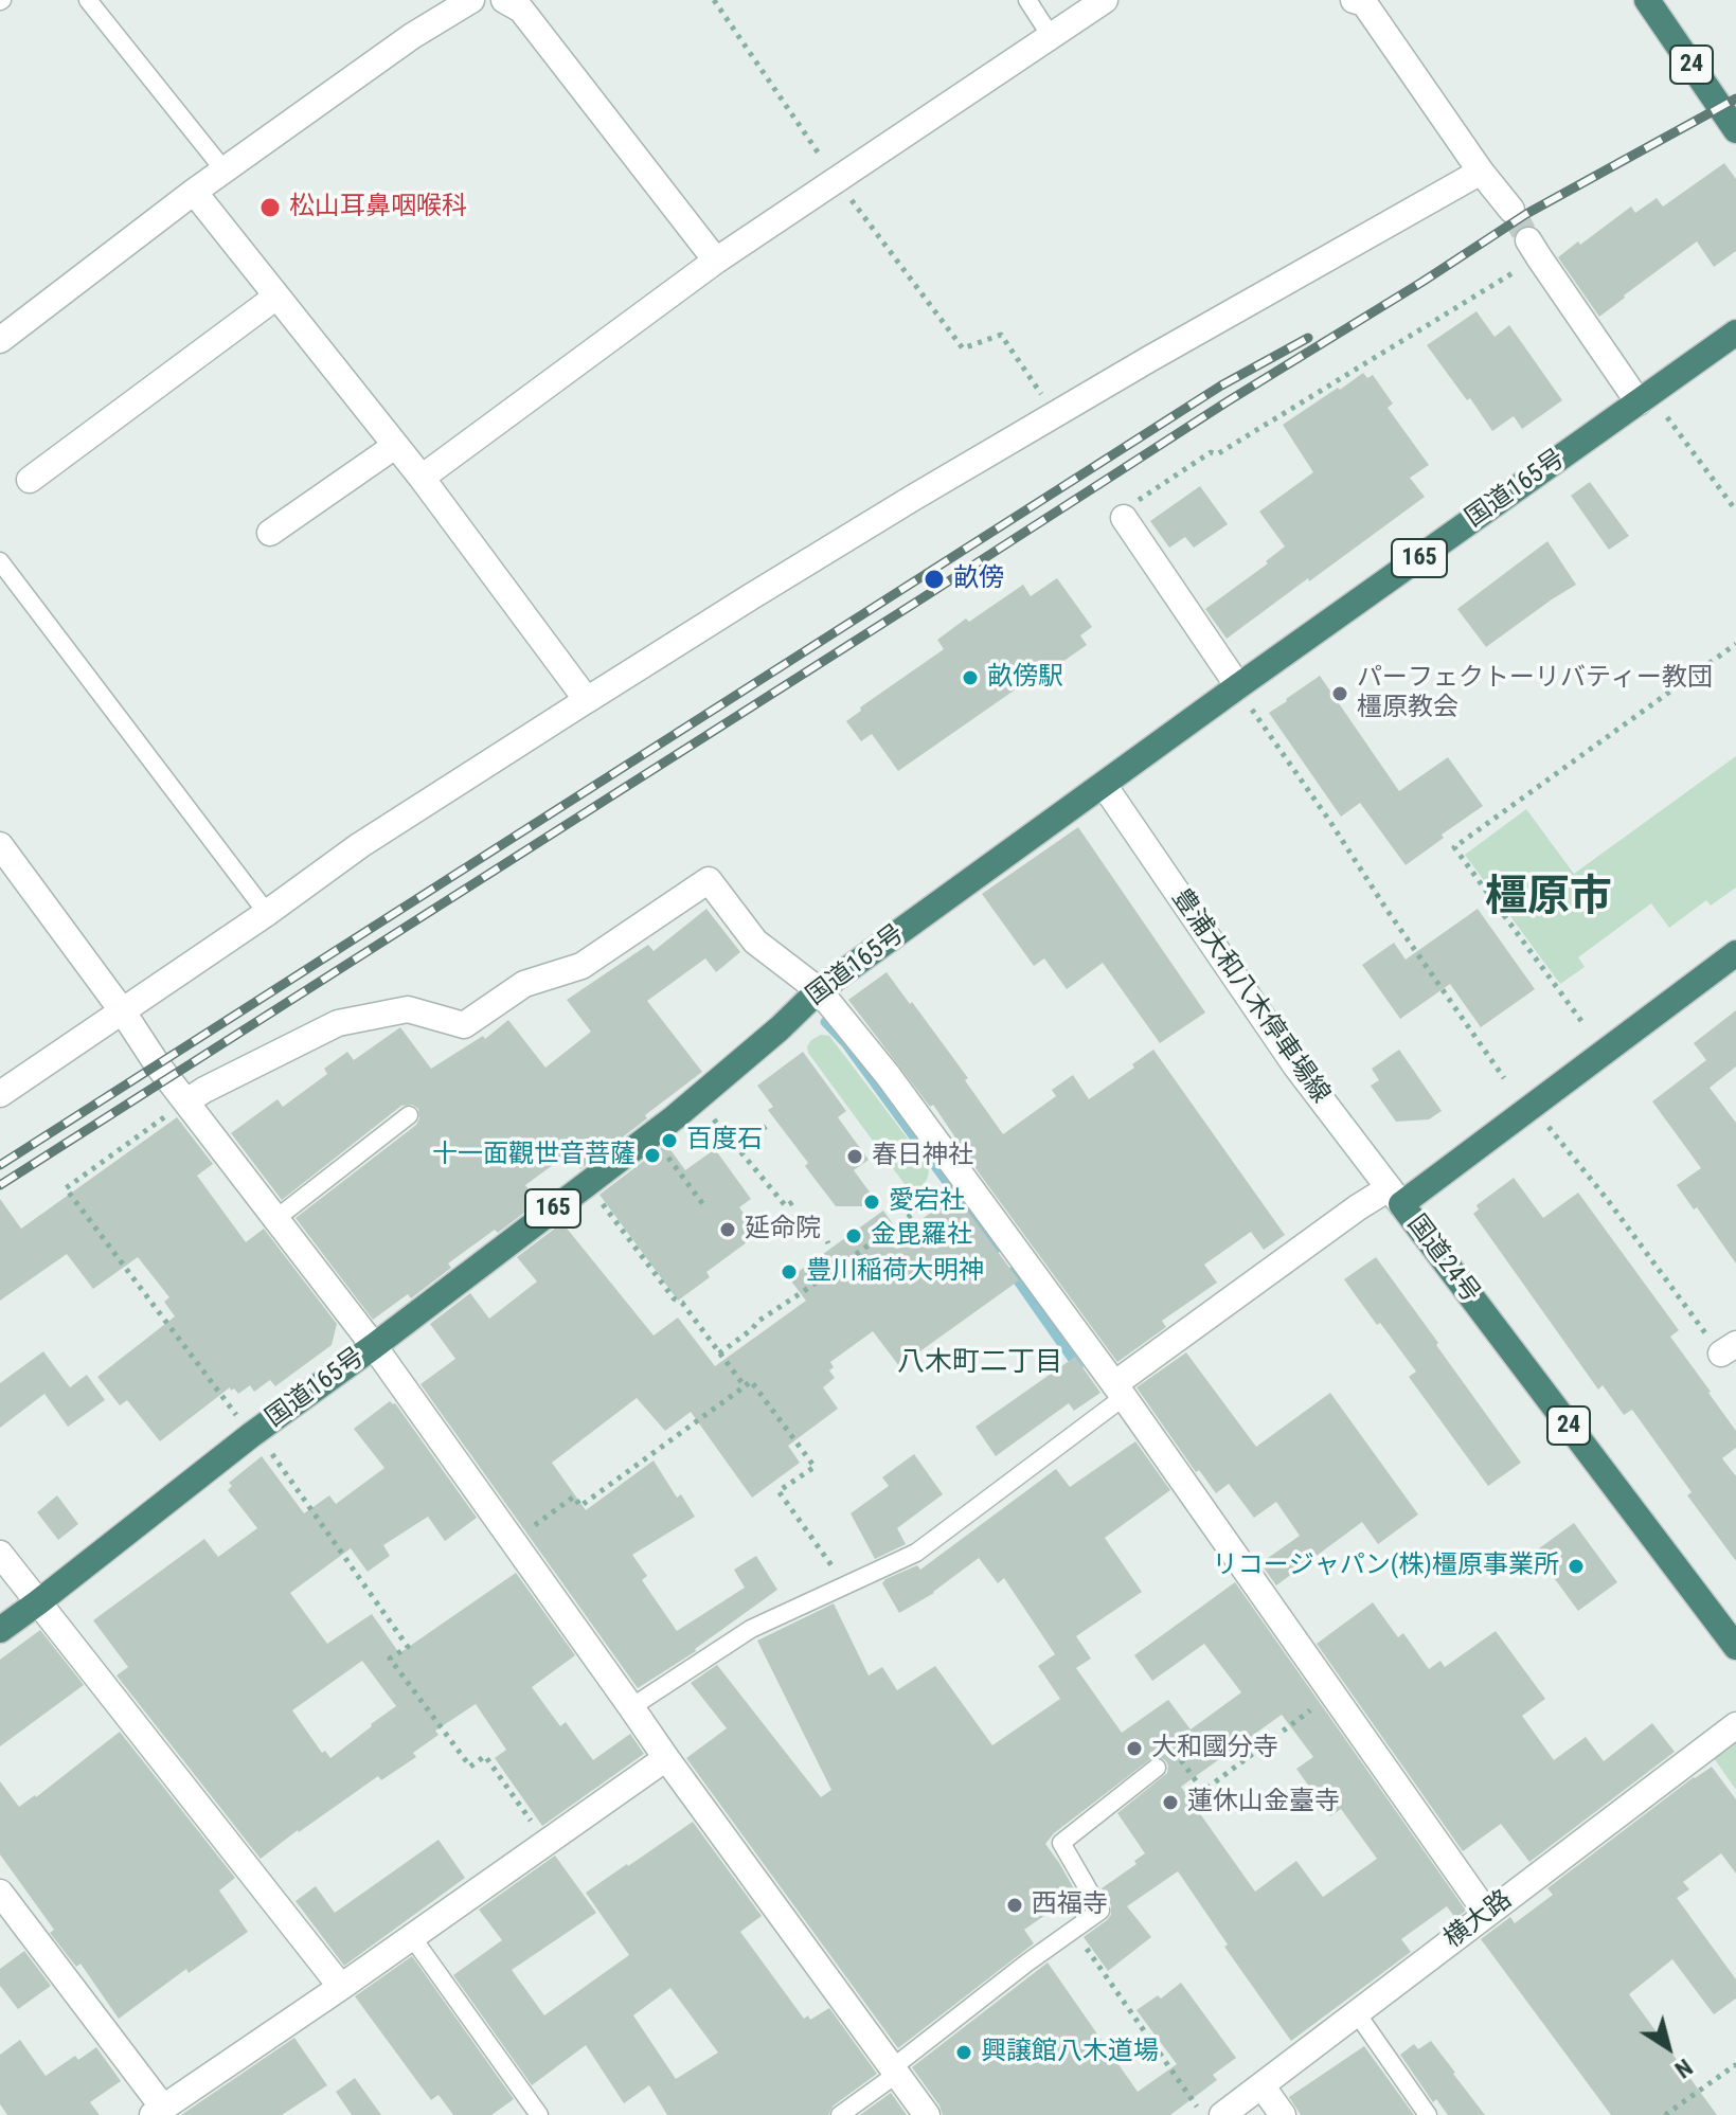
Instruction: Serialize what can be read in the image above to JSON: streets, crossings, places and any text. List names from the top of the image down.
{
  "streets": {
    "highway": [
      "24",
      "国道165号",
      "165",
      "国道24号"
    ],
    "street": ["豊浦大和八木停車場線", "横大路"]
  },
  "crossings": [
    ["国道165号", "豊浦大和八木停車場線"],
    ["豊浦大和八木停車場線", "国道24号"]
  ],
  "districts": ["橿原市", "八木町二丁目"],
  "places": [
    "松山耳鼻咽喉科",
    "畝傍",
    "畝傍駅",
    "パーフェクトーリバティー教団 橿原教会",
    "百度石",
    "十一面觀世音菩薩",
    "春日神社",
    "愛宕社",
    "延命院",
    "金毘羅社",
    "豊川稲荷大明神",
    "リコージャパン(株)橿原事業所",
    "大和國分寺",
    "蓮休山金臺寺",
    "西福寺",
    "興譲館八木道場"
  ],
  "north": "bottom right"
}
